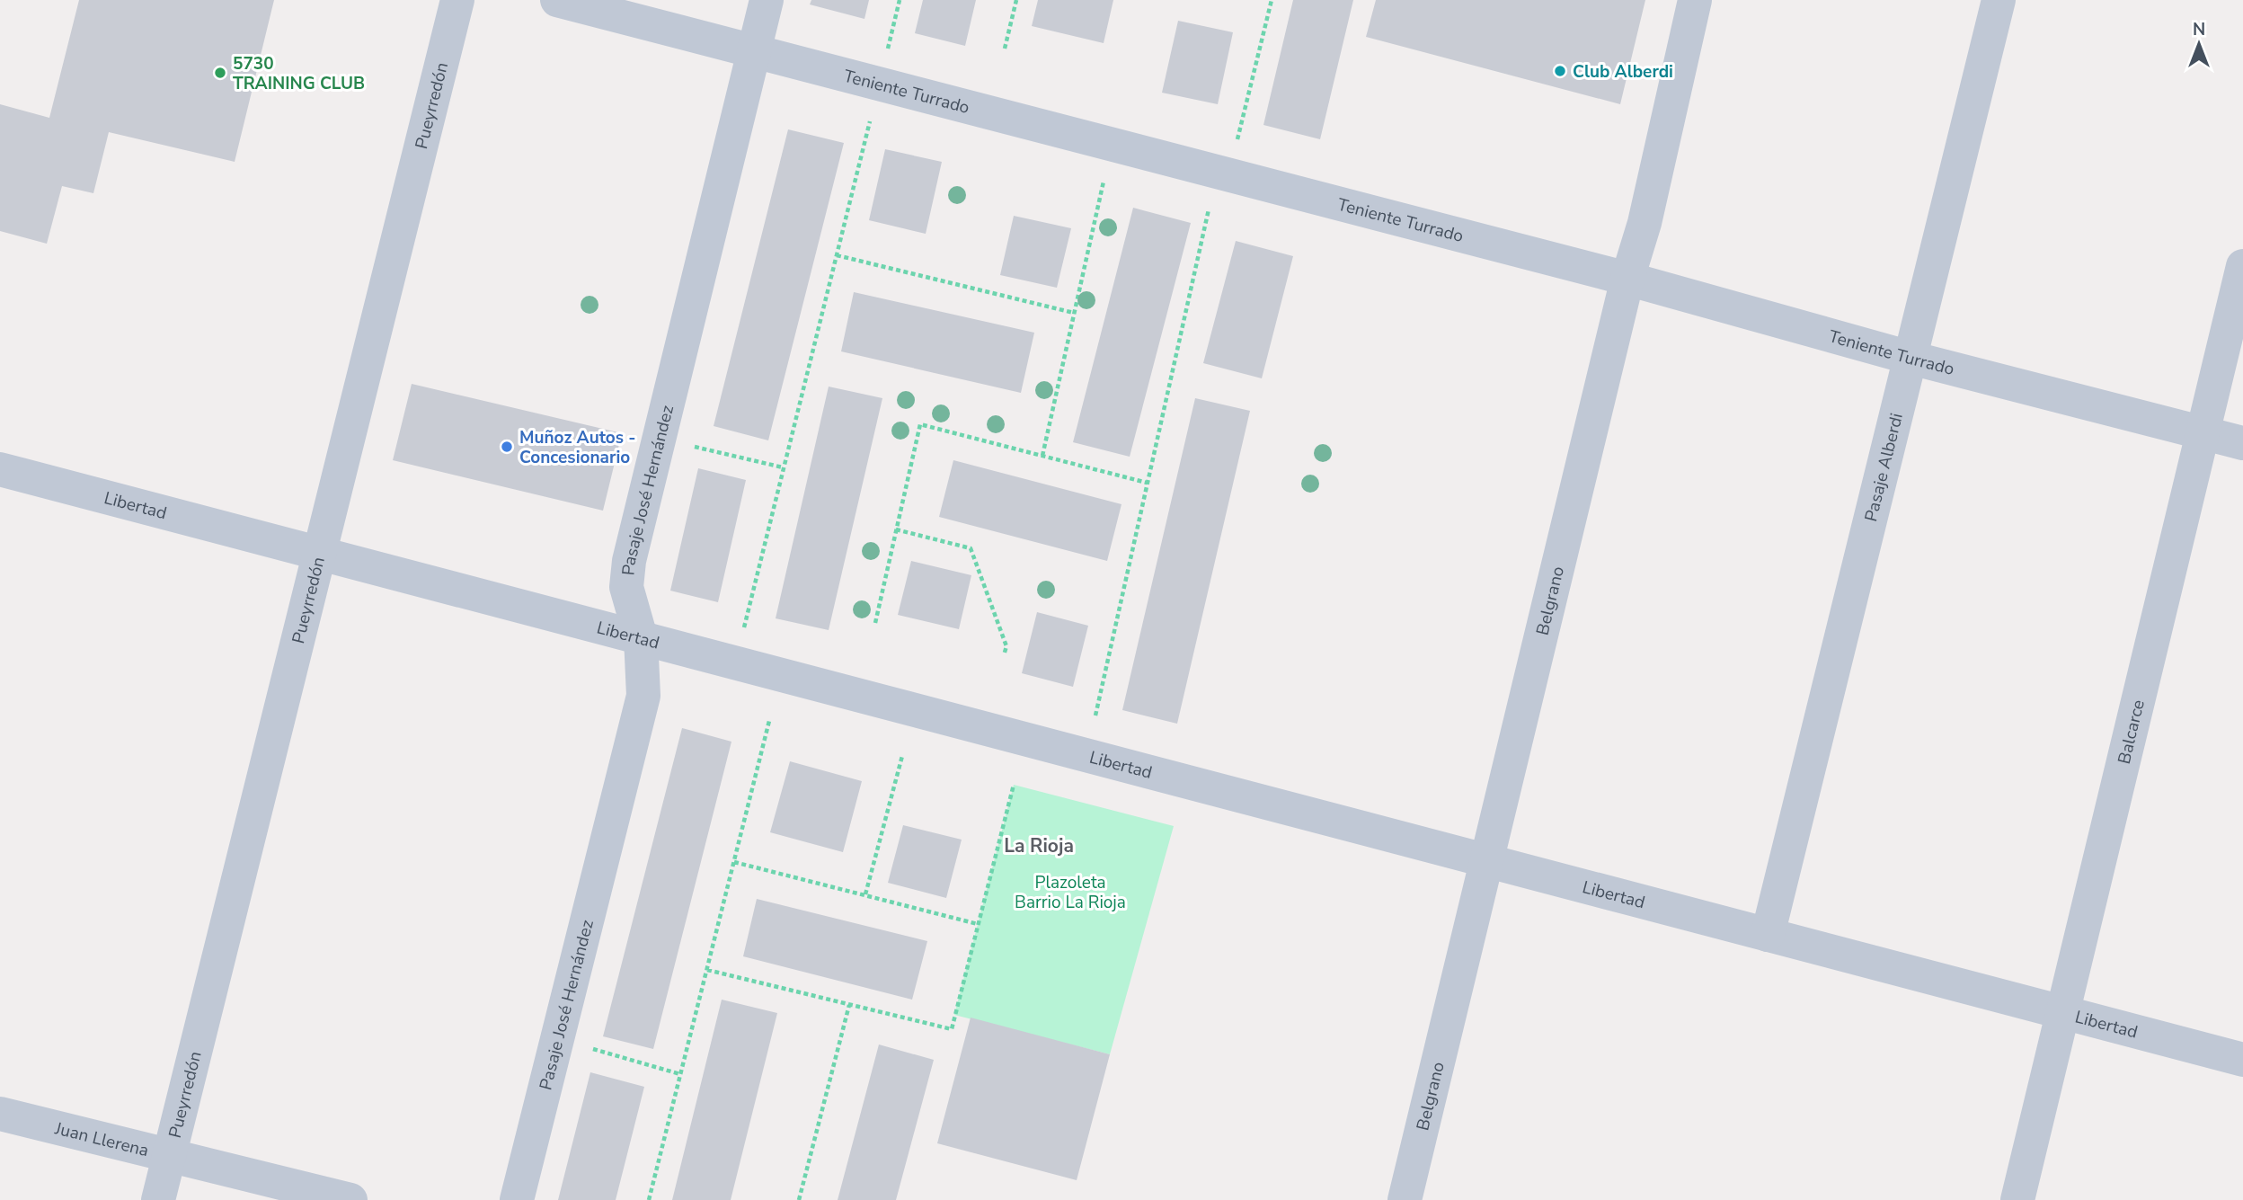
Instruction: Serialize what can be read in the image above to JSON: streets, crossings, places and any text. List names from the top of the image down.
{
  "streets": {
    "street": [
      "Teniente Turrado",
      "Pueyrredón",
      "Pasaje Alberdi",
      "Pasaje José Hernández",
      "Libertad",
      "Belgrano",
      "Balcarce",
      "Juan Llerena"
    ]
  },
  "crossings": [
    ["Teniente Turrado", "Pasaje Alberdi"],
    ["Teniente Turrado", "Pasaje José Hernández"],
    ["Teniente Turrado", "Belgrano"],
    ["Teniente Turrado", "Balcarce"],
    ["Pueyrredón", "Libertad"],
    ["Pueyrredón", "Juan Llerena"],
    ["Pasaje Alberdi", "Libertad"],
    ["Pasaje José Hernández", "Libertad"],
    ["Libertad", "Belgrano"],
    ["Libertad", "Balcarce"]
  ],
  "districts": ["La Rioja"],
  "parks": ["Plazoleta Barrio La Rioja"],
  "places": ["Club Alberdi", "5730 TRAINING CLUB", "Muñoz Autos - Concesionario"],
  "north": "top"
}
